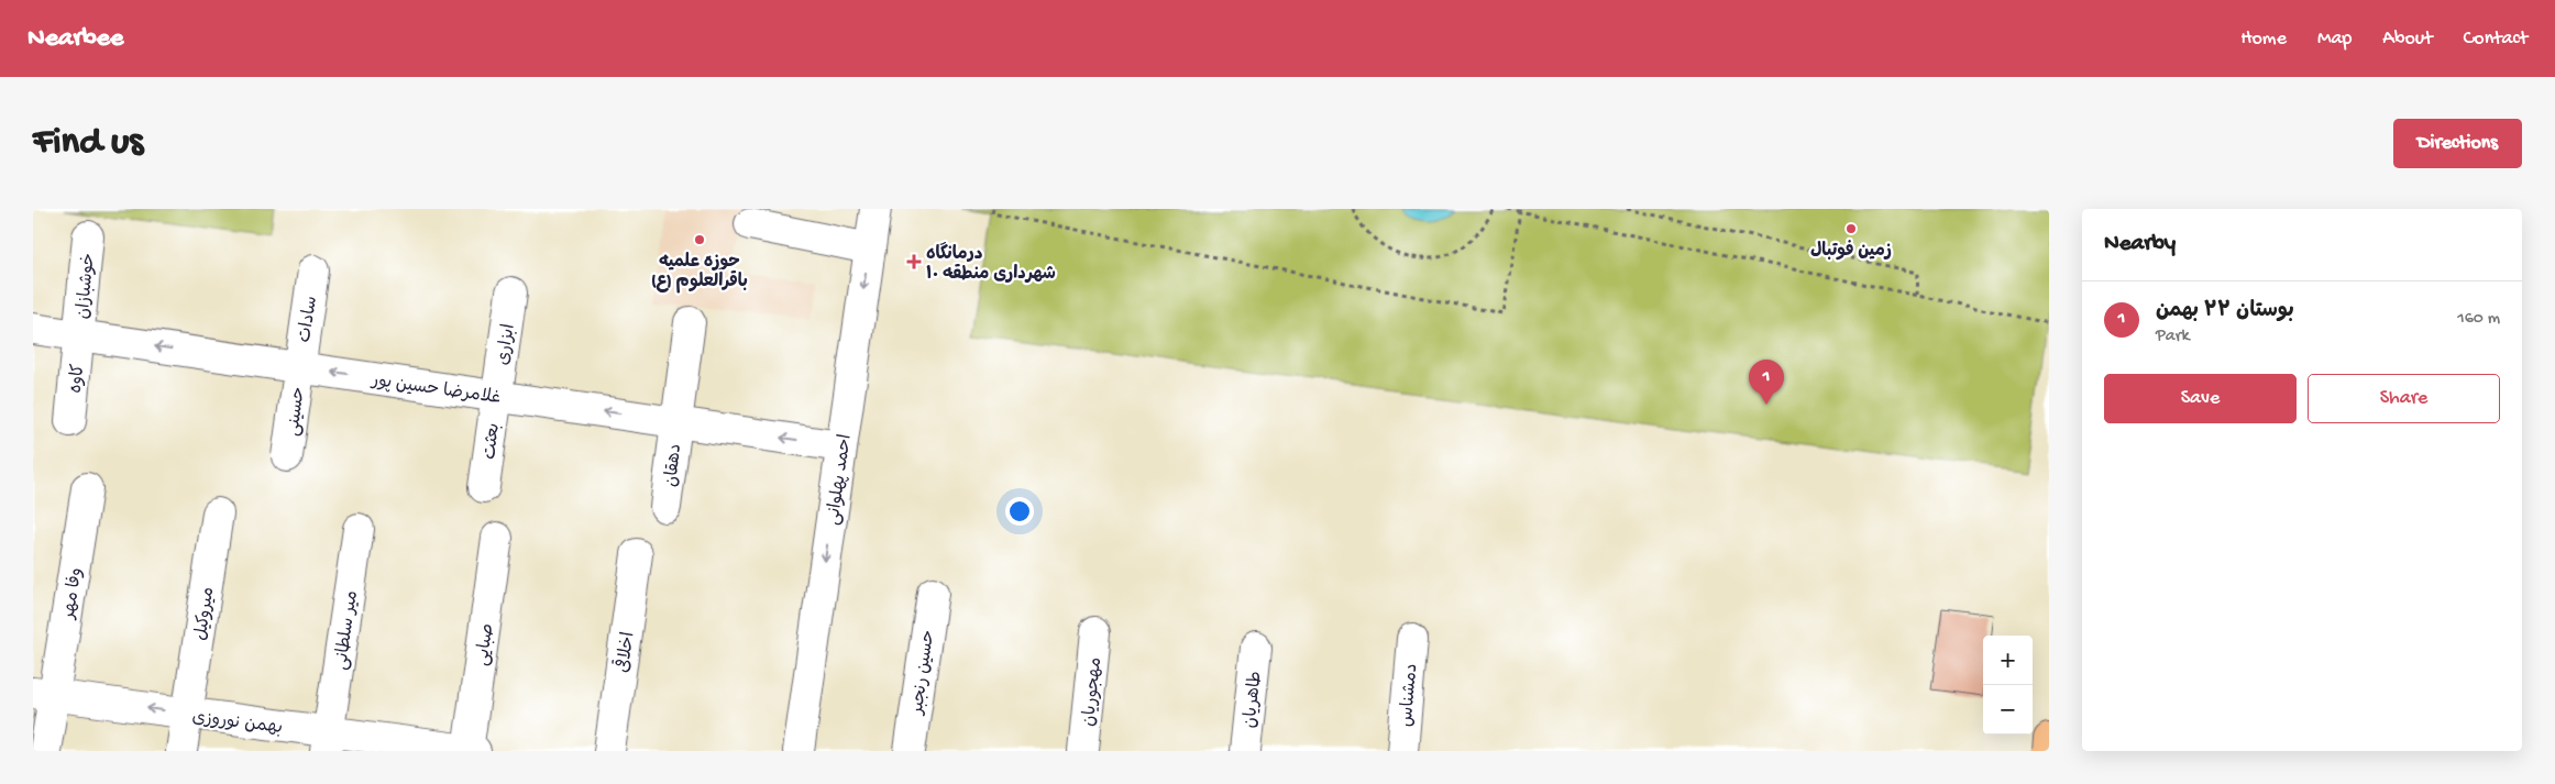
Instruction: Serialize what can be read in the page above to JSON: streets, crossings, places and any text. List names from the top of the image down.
{
  "streets": {
    "street": [
      "خوشبازان",
      "سادات",
      "ابزاری",
      "کاوه",
      "غلامرضا حسین پور",
      "حسینی",
      "بعثت",
      "دهقان",
      "احمد پهلوانی",
      "وفا مهر",
      "میروکیل",
      "میر سلطانی",
      "صبایی",
      "اخلاقی",
      "حسین رنجبر",
      "مهجوریان",
      "دمشناس",
      "طاهریان",
      "بهمن نوروزی"
    ]
  },
  "crossings": [
    ["خوشبازان", "کاوه"],
    ["خوشبازان", "غلامرضا حسین پور"],
    ["سادات", "غلامرضا حسین پور"],
    ["سادات", "حسینی"],
    ["ابزاری", "غلامرضا حسین پور"],
    ["ابزاری", "بعثت"],
    ["کاوه", "غلامرضا حسین پور"],
    ["غلامرضا حسین پور", "حسینی"],
    ["غلامرضا حسین پور", "بعثت"],
    ["غلامرضا حسین پور", "دهقان"],
    ["غلامرضا حسین پور", "احمد پهلوانی"],
    ["وفا مهر", "بهمن نوروزی"],
    ["میروکیل", "بهمن نوروزی"],
    ["میر سلطانی", "بهمن نوروزی"],
    ["صبایی", "بهمن نوروزی"]
  ],
  "one_way": ["غلامرضا حسین پور", "احمد پهلوانی"],
  "places": {
    "other": ["زمین فوتبال", "حوزه علمیه باقرالعلوم (ع)"],
    "health": ["درمانگاه شهرداری منطقه ۱۰"]
  },
  "page": {
    "header": "Nearbee",
    "nav": [
      "Home",
      "Map",
      "About",
      "Contact"
    ],
    "buttons": [
      "Directions",
      ["Save", "Share"]
    ],
    "title": "Find us",
    "heading": "Nearby",
    "list": [
      {
        "mark": "1",
        "name": "بوستان ۲۲ بهمن",
        "note": "Park",
        "value": "160 m"
      }
    ],
    "pins": "1",
    "map_buttons": ["+", "−"]
  }
}
